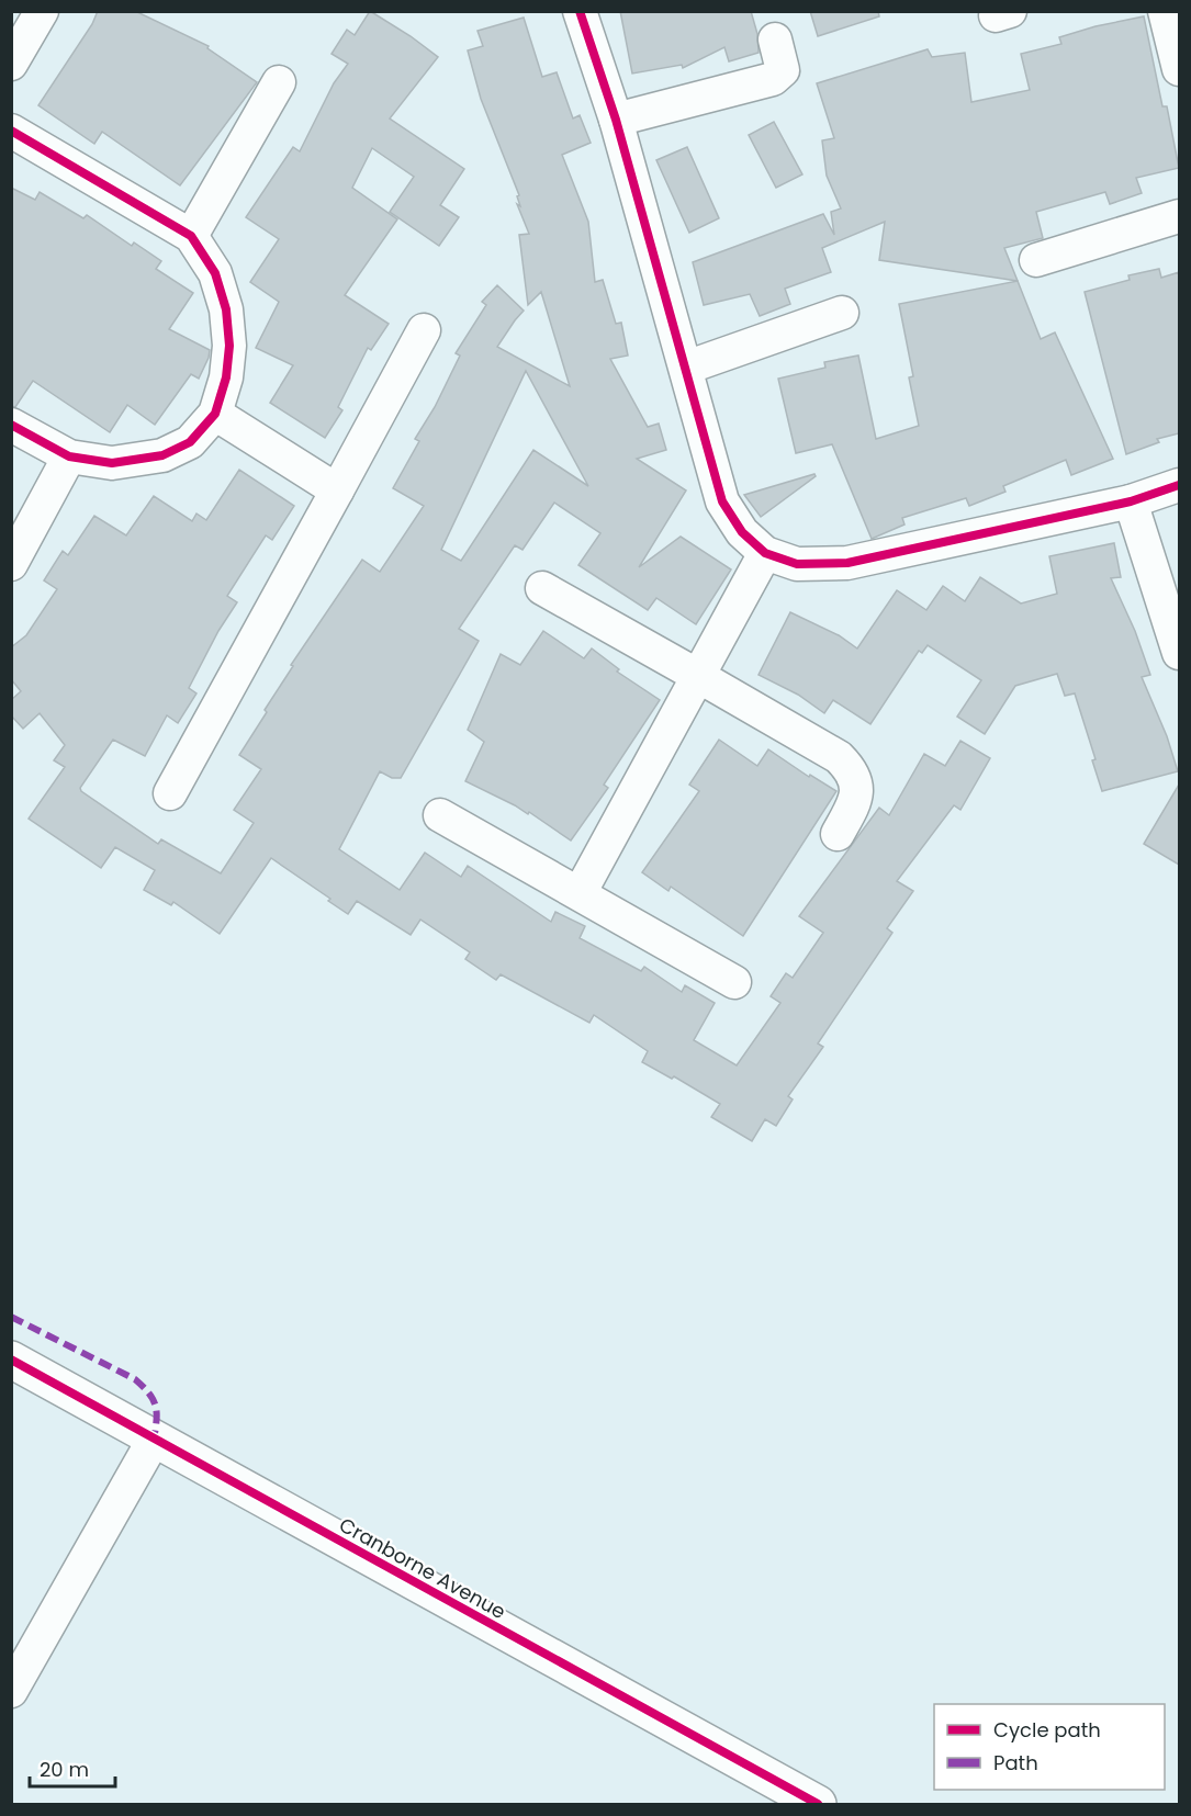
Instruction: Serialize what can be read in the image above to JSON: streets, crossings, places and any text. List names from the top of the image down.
{
  "streets": {
    "street": ["Cranborne Avenue"]
  },
  "legend": ["Cycle path", "Path"],
  "scale_bar": "20 m"
}
